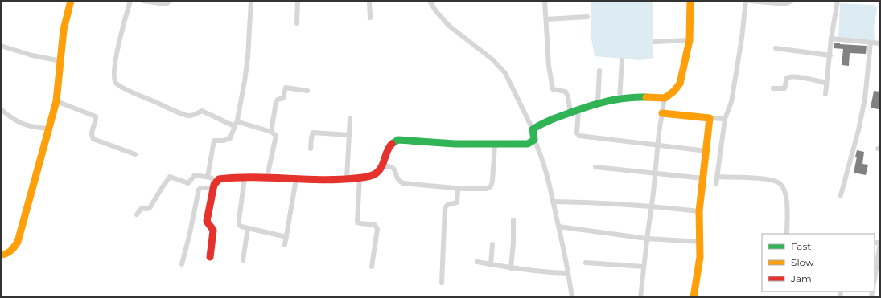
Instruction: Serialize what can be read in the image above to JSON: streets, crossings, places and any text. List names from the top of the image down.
{
  "legend": ["Fast", "Slow", "Jam"]
}
